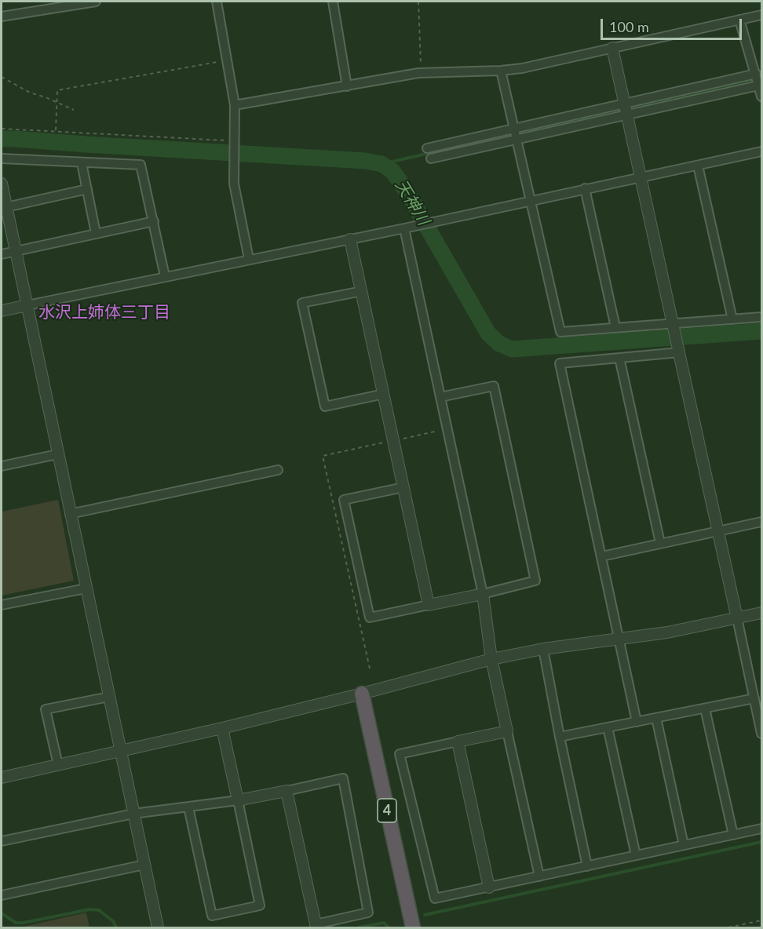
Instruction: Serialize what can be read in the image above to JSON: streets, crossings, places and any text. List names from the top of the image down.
{
  "streets": {
    "highway": ["4"]
  },
  "districts": ["水沢上姉体三丁目"],
  "water": ["天神川"],
  "scale_bar": "100 m"
}
